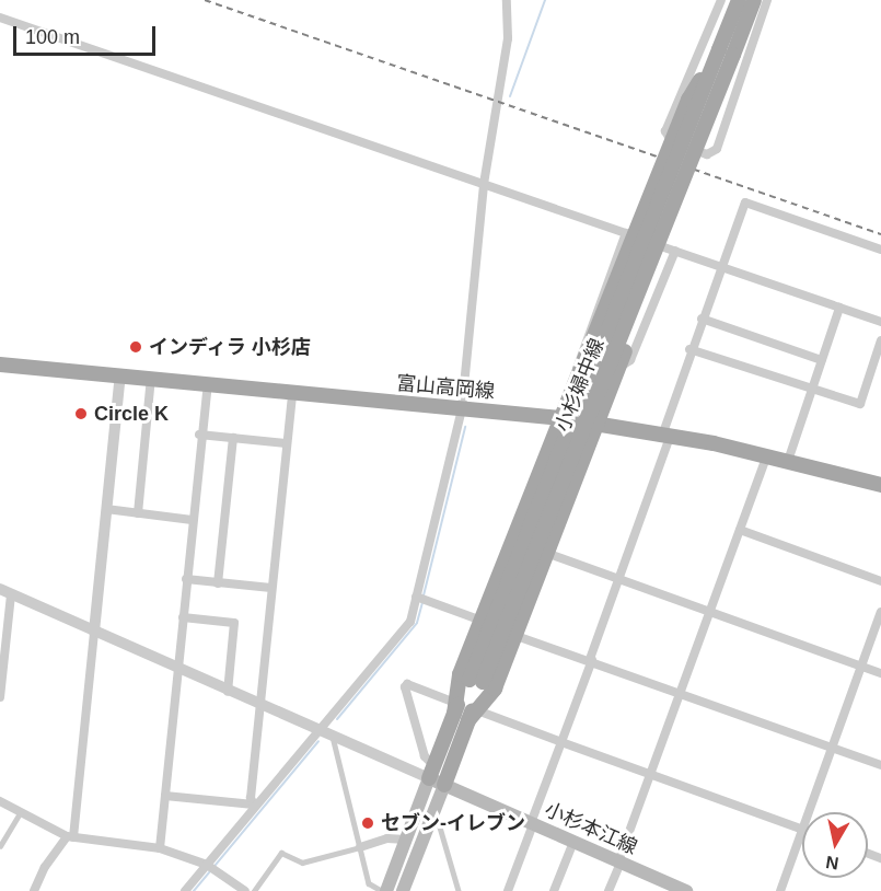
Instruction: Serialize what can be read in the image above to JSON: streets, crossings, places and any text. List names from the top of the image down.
{
  "streets": {
    "main road": ["小杉婦中線", "富山高岡線", "小杉本江線"]
  },
  "crossings": [
    ["小杉婦中線", "小杉本江線"]
  ],
  "places": ["インディラ 小杉店", "Circle K", "セブン-イレブン"],
  "scale_bar": "100 m",
  "north": "bottom"
}
